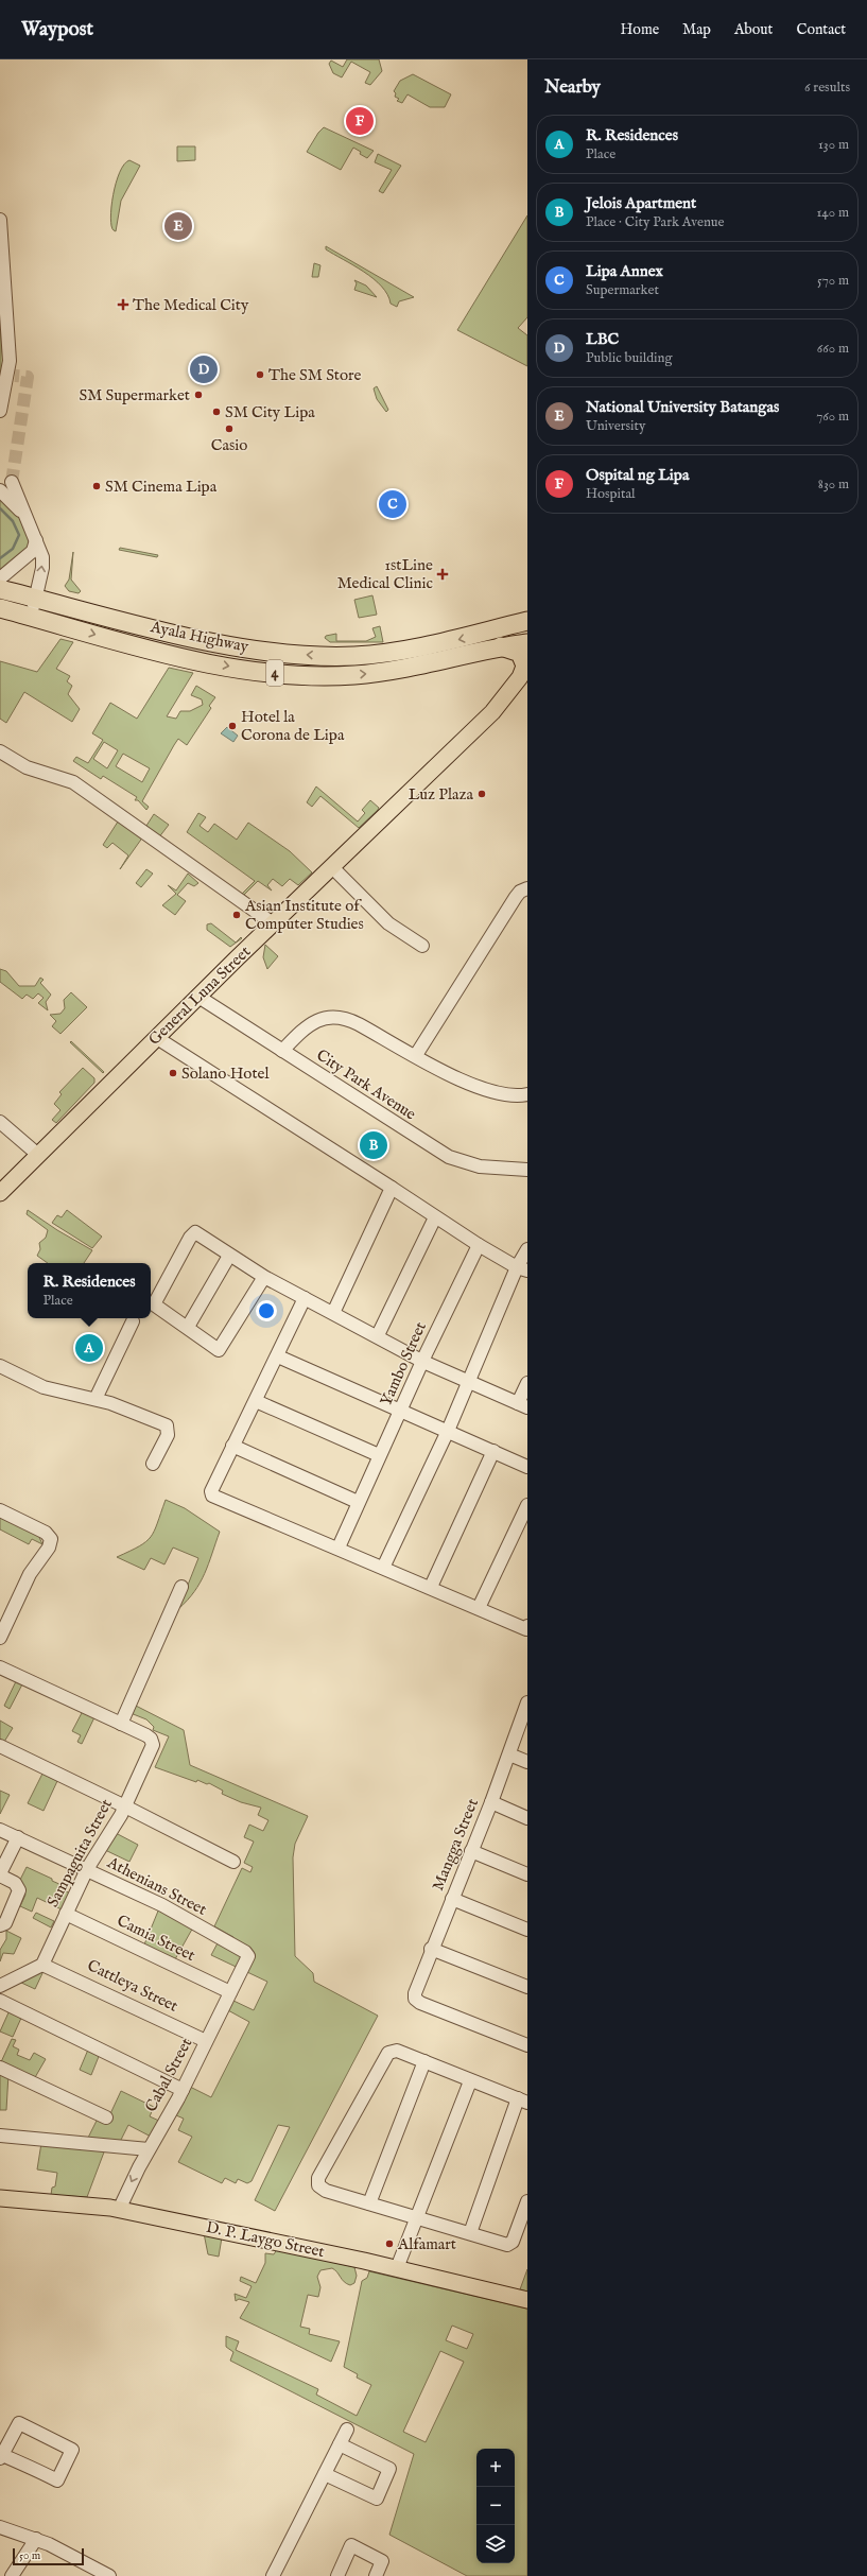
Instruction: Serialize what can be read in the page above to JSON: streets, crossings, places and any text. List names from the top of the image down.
{
  "streets": {
    "highway": ["Ayala Highway", "4"],
    "main road": ["General Luna Street", "D. P. Laygo Street"],
    "street": [
      "City Park Avenue",
      "Yambo Street",
      "Mangga Street",
      "Sampaguita Street",
      "Athenians Street",
      "Camia Street",
      "Cattleya Street",
      "Cabal Street"
    ]
  },
  "crossings": [
    ["Ayala Highway", "4"],
    ["General Luna Street", "City Park Avenue"],
    ["Sampaguita Street", "Athenians Street"],
    ["Sampaguita Street", "Camia Street"],
    ["Sampaguita Street", "Cattleya Street"],
    ["Athenians Street", "Cabal Street"],
    ["Camia Street", "Cabal Street"],
    ["Cattleya Street", "Cabal Street"],
    ["Cabal Street", "D. P. Laygo Street"]
  ],
  "places": {
    "health": ["The Medical City", "1stLine Medical Clinic"],
    "other": [
      "The SM Store",
      "SM Supermarket",
      "SM City Lipa",
      "Casio",
      "SM Cinema Lipa",
      "Hotel la Corona de Lipa",
      "Luz Plaza",
      "Asian Institute of Computer Studies",
      "Solano Hotel",
      "Alfamart"
    ]
  },
  "scale_bar": "50 m",
  "page": {
    "header": "Waypost",
    "nav": [
      "Home",
      "Map",
      "About",
      "Contact"
    ],
    "heading": ["Nearby", "6 results"],
    "pins": [
      "F",
      "E",
      "D",
      "C",
      "B",
      "A"
    ],
    "list": [
      {
        "mark": "A",
        "name": "R. Residences",
        "note": "Place",
        "value": "130 m"
      },
      {
        "mark": "B",
        "name": "Jelois Apartment",
        "note": "Place · City Park Avenue",
        "value": "140 m"
      },
      {
        "mark": "C",
        "name": "Lipa Annex",
        "note": "Supermarket",
        "value": "570 m"
      },
      {
        "mark": "D",
        "name": "LBC",
        "note": "Public building",
        "value": "660 m"
      },
      {
        "mark": "E",
        "name": "National University Batangas",
        "note": "University",
        "value": "760 m"
      },
      {
        "mark": "F",
        "name": "Ospital ng Lipa",
        "note": "Hospital",
        "value": "830 m"
      }
    ],
    "popup": ["R. Residences", "Place"],
    "map_buttons": ["+", "−"],
    "scale": "50 m"
  }
}
